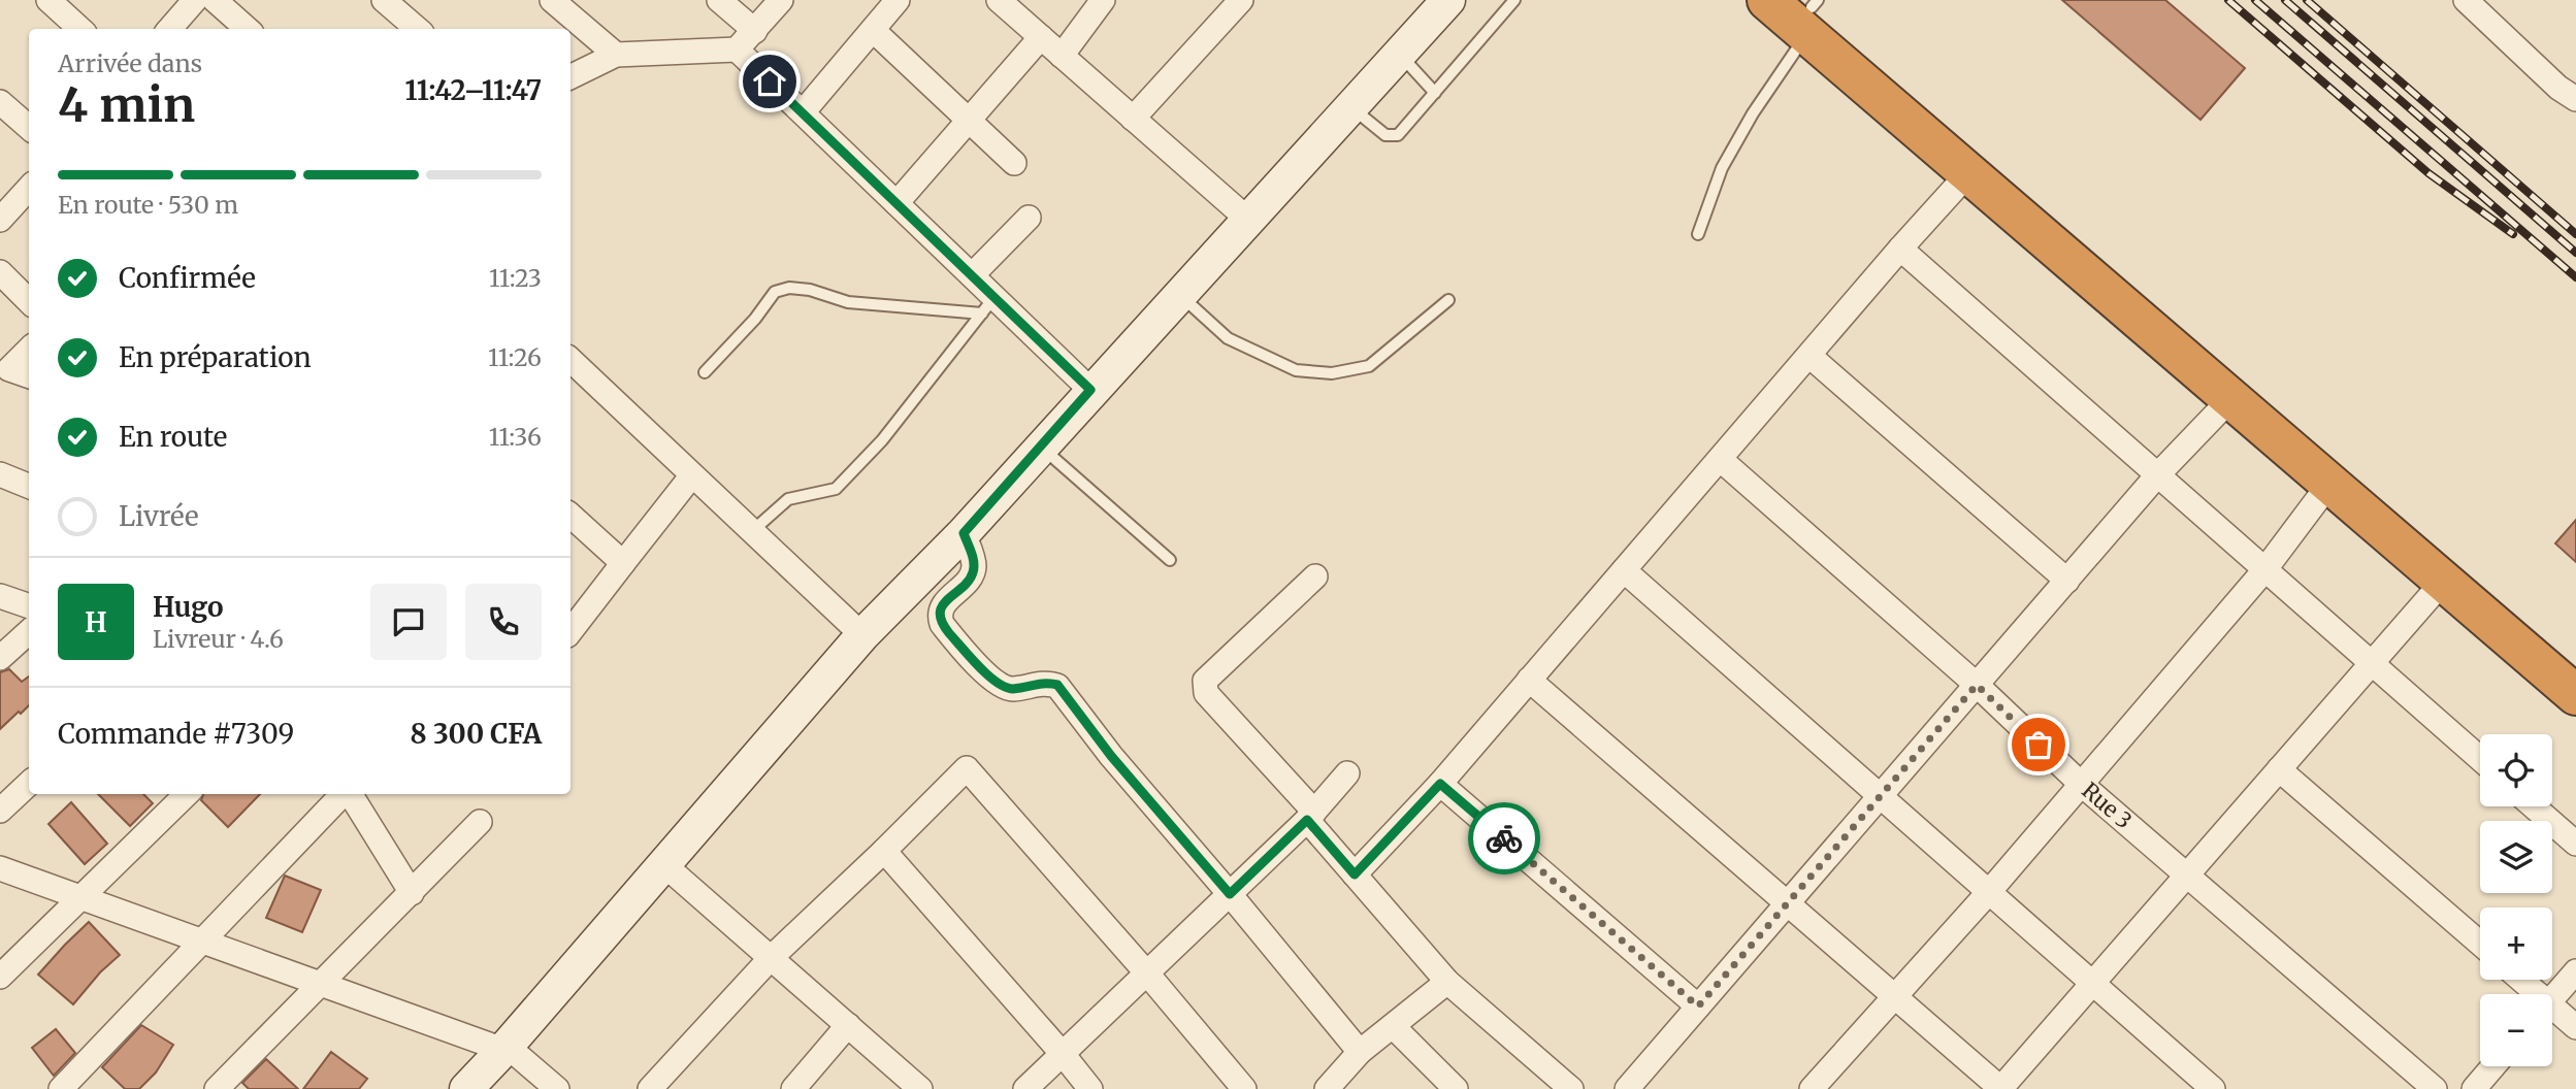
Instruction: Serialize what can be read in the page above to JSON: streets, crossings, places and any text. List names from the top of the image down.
{
  "streets": {
    "street": ["Rue 3"]
  },
  "page": {
    "heading": ["4 min", "Arrivée dans", "11:42–11:47"],
    "panel": [
      "Hugo",
      "Livreur · 4.6",
      "Commande #7309",
      "8 300 CFA"
    ],
    "bar": "En route · 530 m",
    "list": [
      ["Confirmée", "11:23"],
      ["En préparation", "11:26"],
      ["En route", "11:36"],
      "Livrée"
    ],
    "round": "H",
    "map_buttons": ["+", "−"]
  }
}
